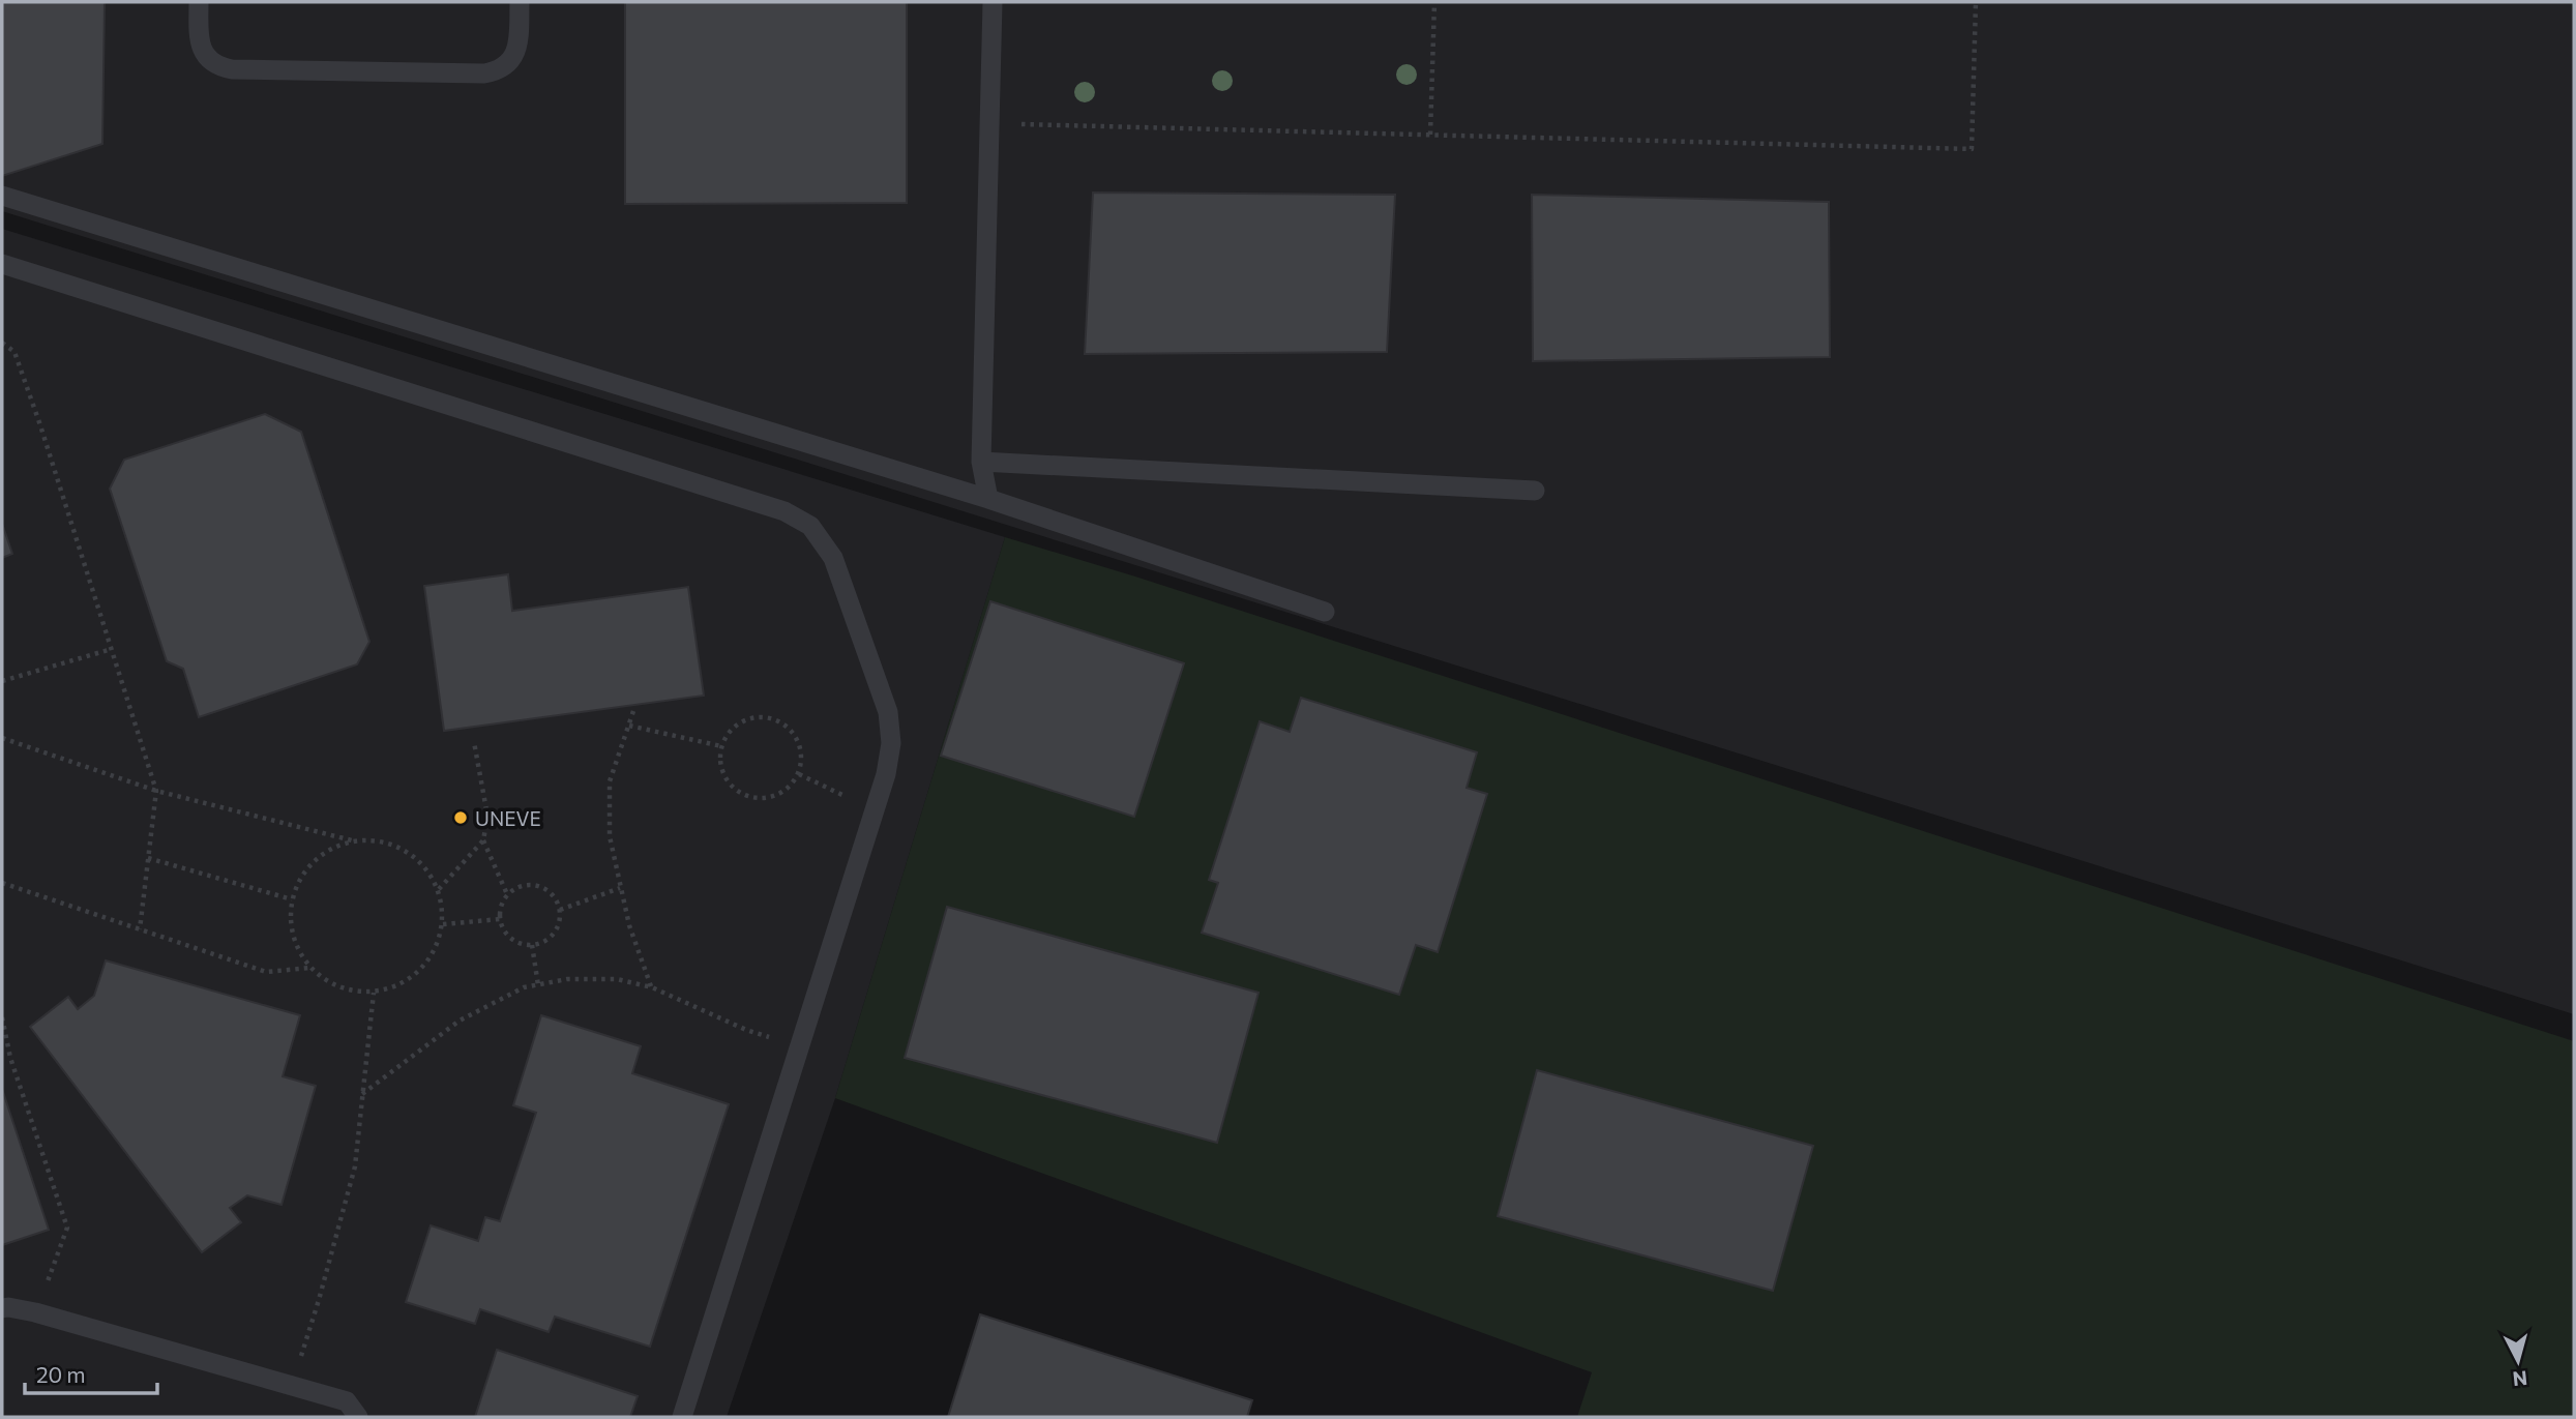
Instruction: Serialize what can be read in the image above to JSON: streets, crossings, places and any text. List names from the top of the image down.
{
  "places": ["UNEVE"],
  "scale_bar": "20 m",
  "north": "bottom"
}
